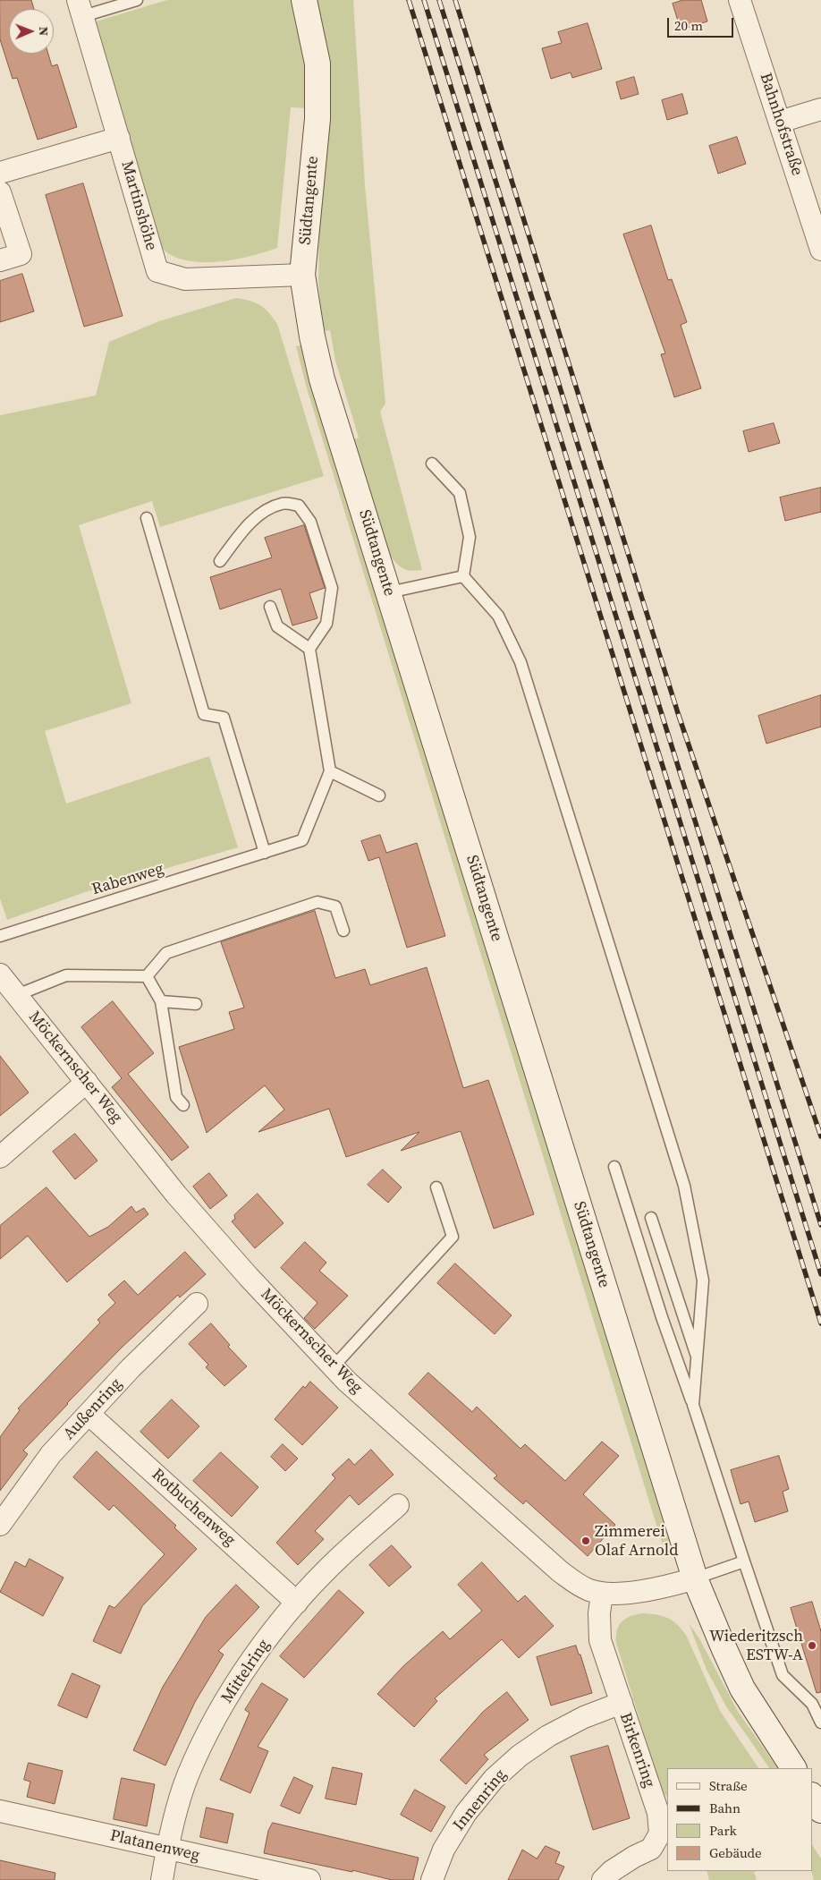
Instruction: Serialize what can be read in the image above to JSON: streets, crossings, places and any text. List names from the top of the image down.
{
  "streets": {
    "street": [
      "Bahnhofstraße",
      "Südtangente",
      "Martinshöhe",
      "Möckernscher Weg",
      "Außenring",
      "Rotbuchenweg",
      "Mittelring",
      "Birkenring",
      "Innenring",
      "Platanenweg"
    ],
    "lane": ["Rabenweg"]
  },
  "crossings": [
    ["Südtangente", "Martinshöhe"],
    ["Südtangente", "Möckernscher Weg"],
    ["Möckernscher Weg", "Birkenring"],
    ["Außenring", "Rotbuchenweg"],
    ["Rotbuchenweg", "Mittelring"],
    ["Mittelring", "Platanenweg"],
    ["Birkenring", "Innenring"]
  ],
  "places": ["Zimmerei Olaf Arnold", "Wiederitzsch ESTW-A"],
  "legend": [
    "Straße",
    "Bahn",
    "Park",
    "Gebäude"
  ],
  "scale_bar": "20 m",
  "north": "right"
}
